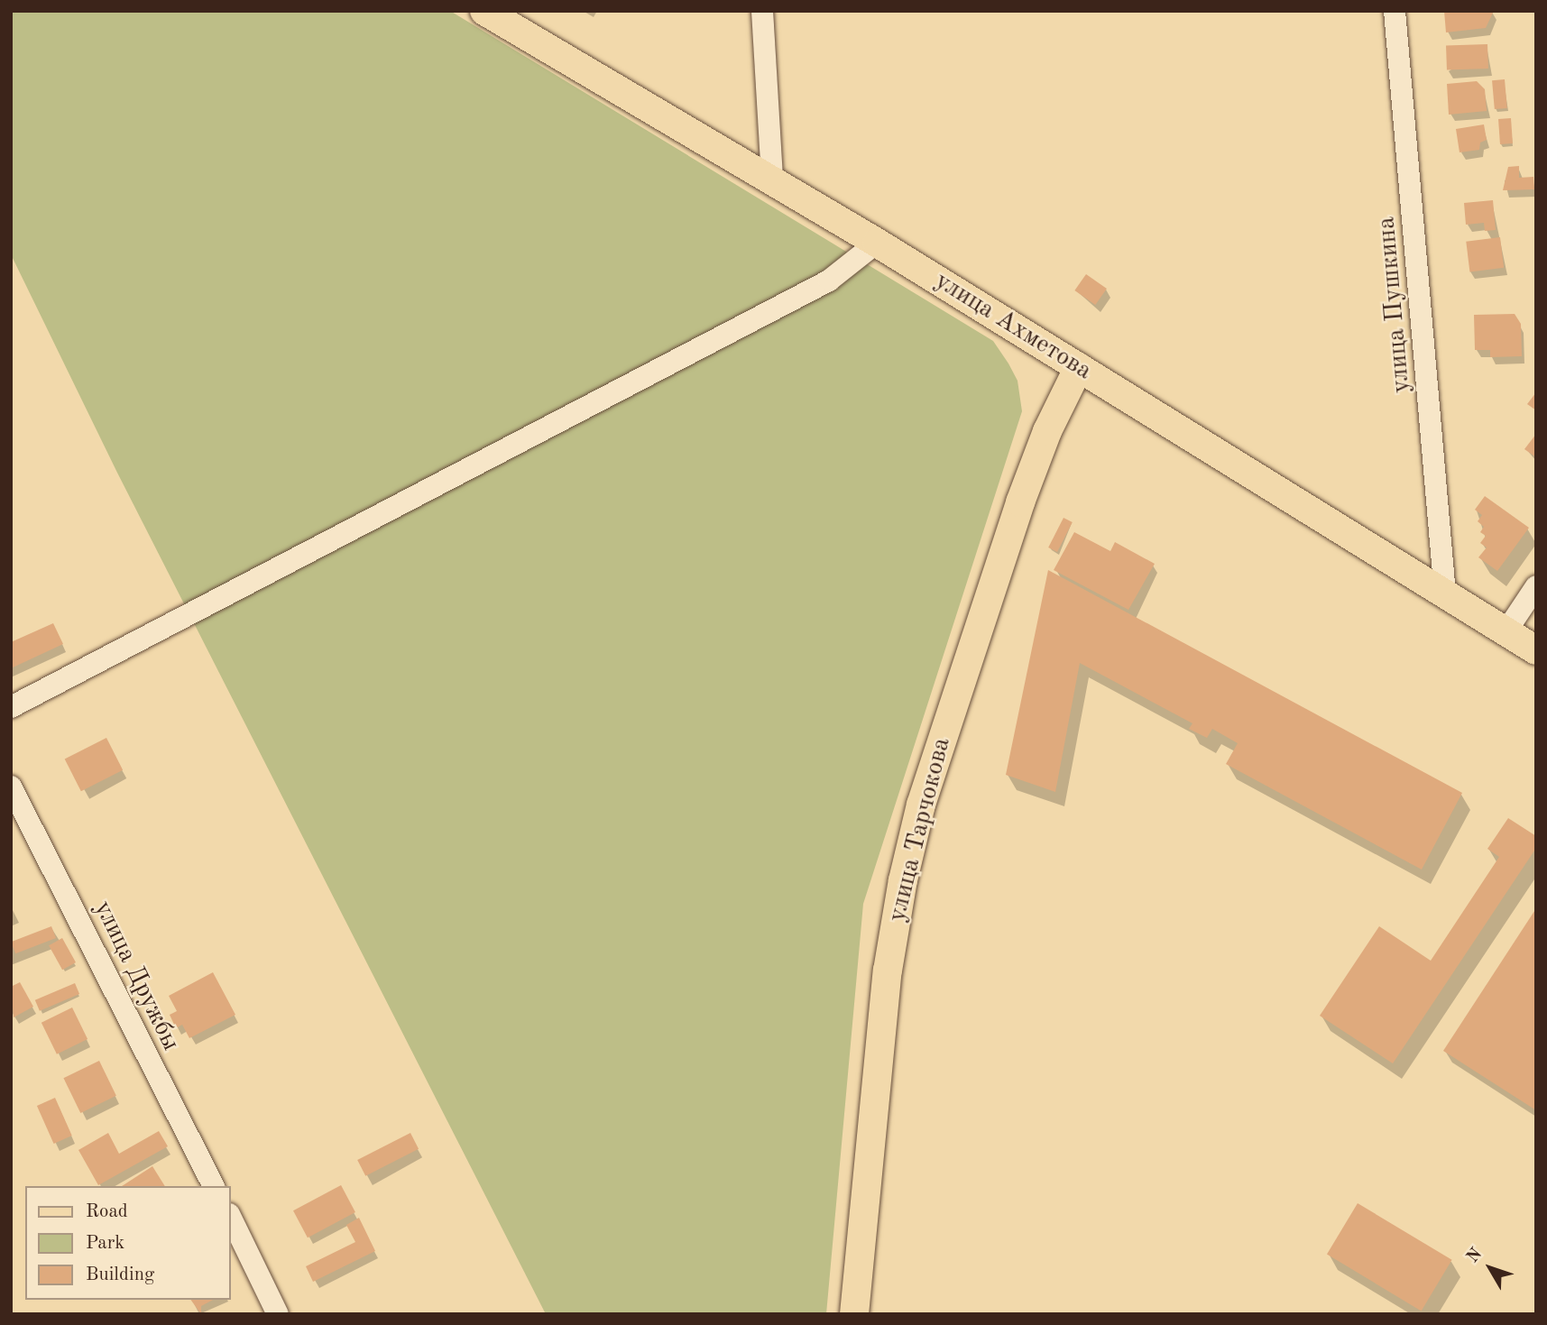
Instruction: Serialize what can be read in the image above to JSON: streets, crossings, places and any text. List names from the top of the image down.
{
  "streets": {
    "main road": ["улица Ахметова", "улица Тарчокова"],
    "street": ["улица Пушкина", "улица Дружбы"]
  },
  "crossings": [
    ["улица Пушкина", "улица Ахметова"],
    ["улица Ахметова", "улица Тарчокова"]
  ],
  "legend": ["Road", "Park", "Building"],
  "north": "top left"
}
